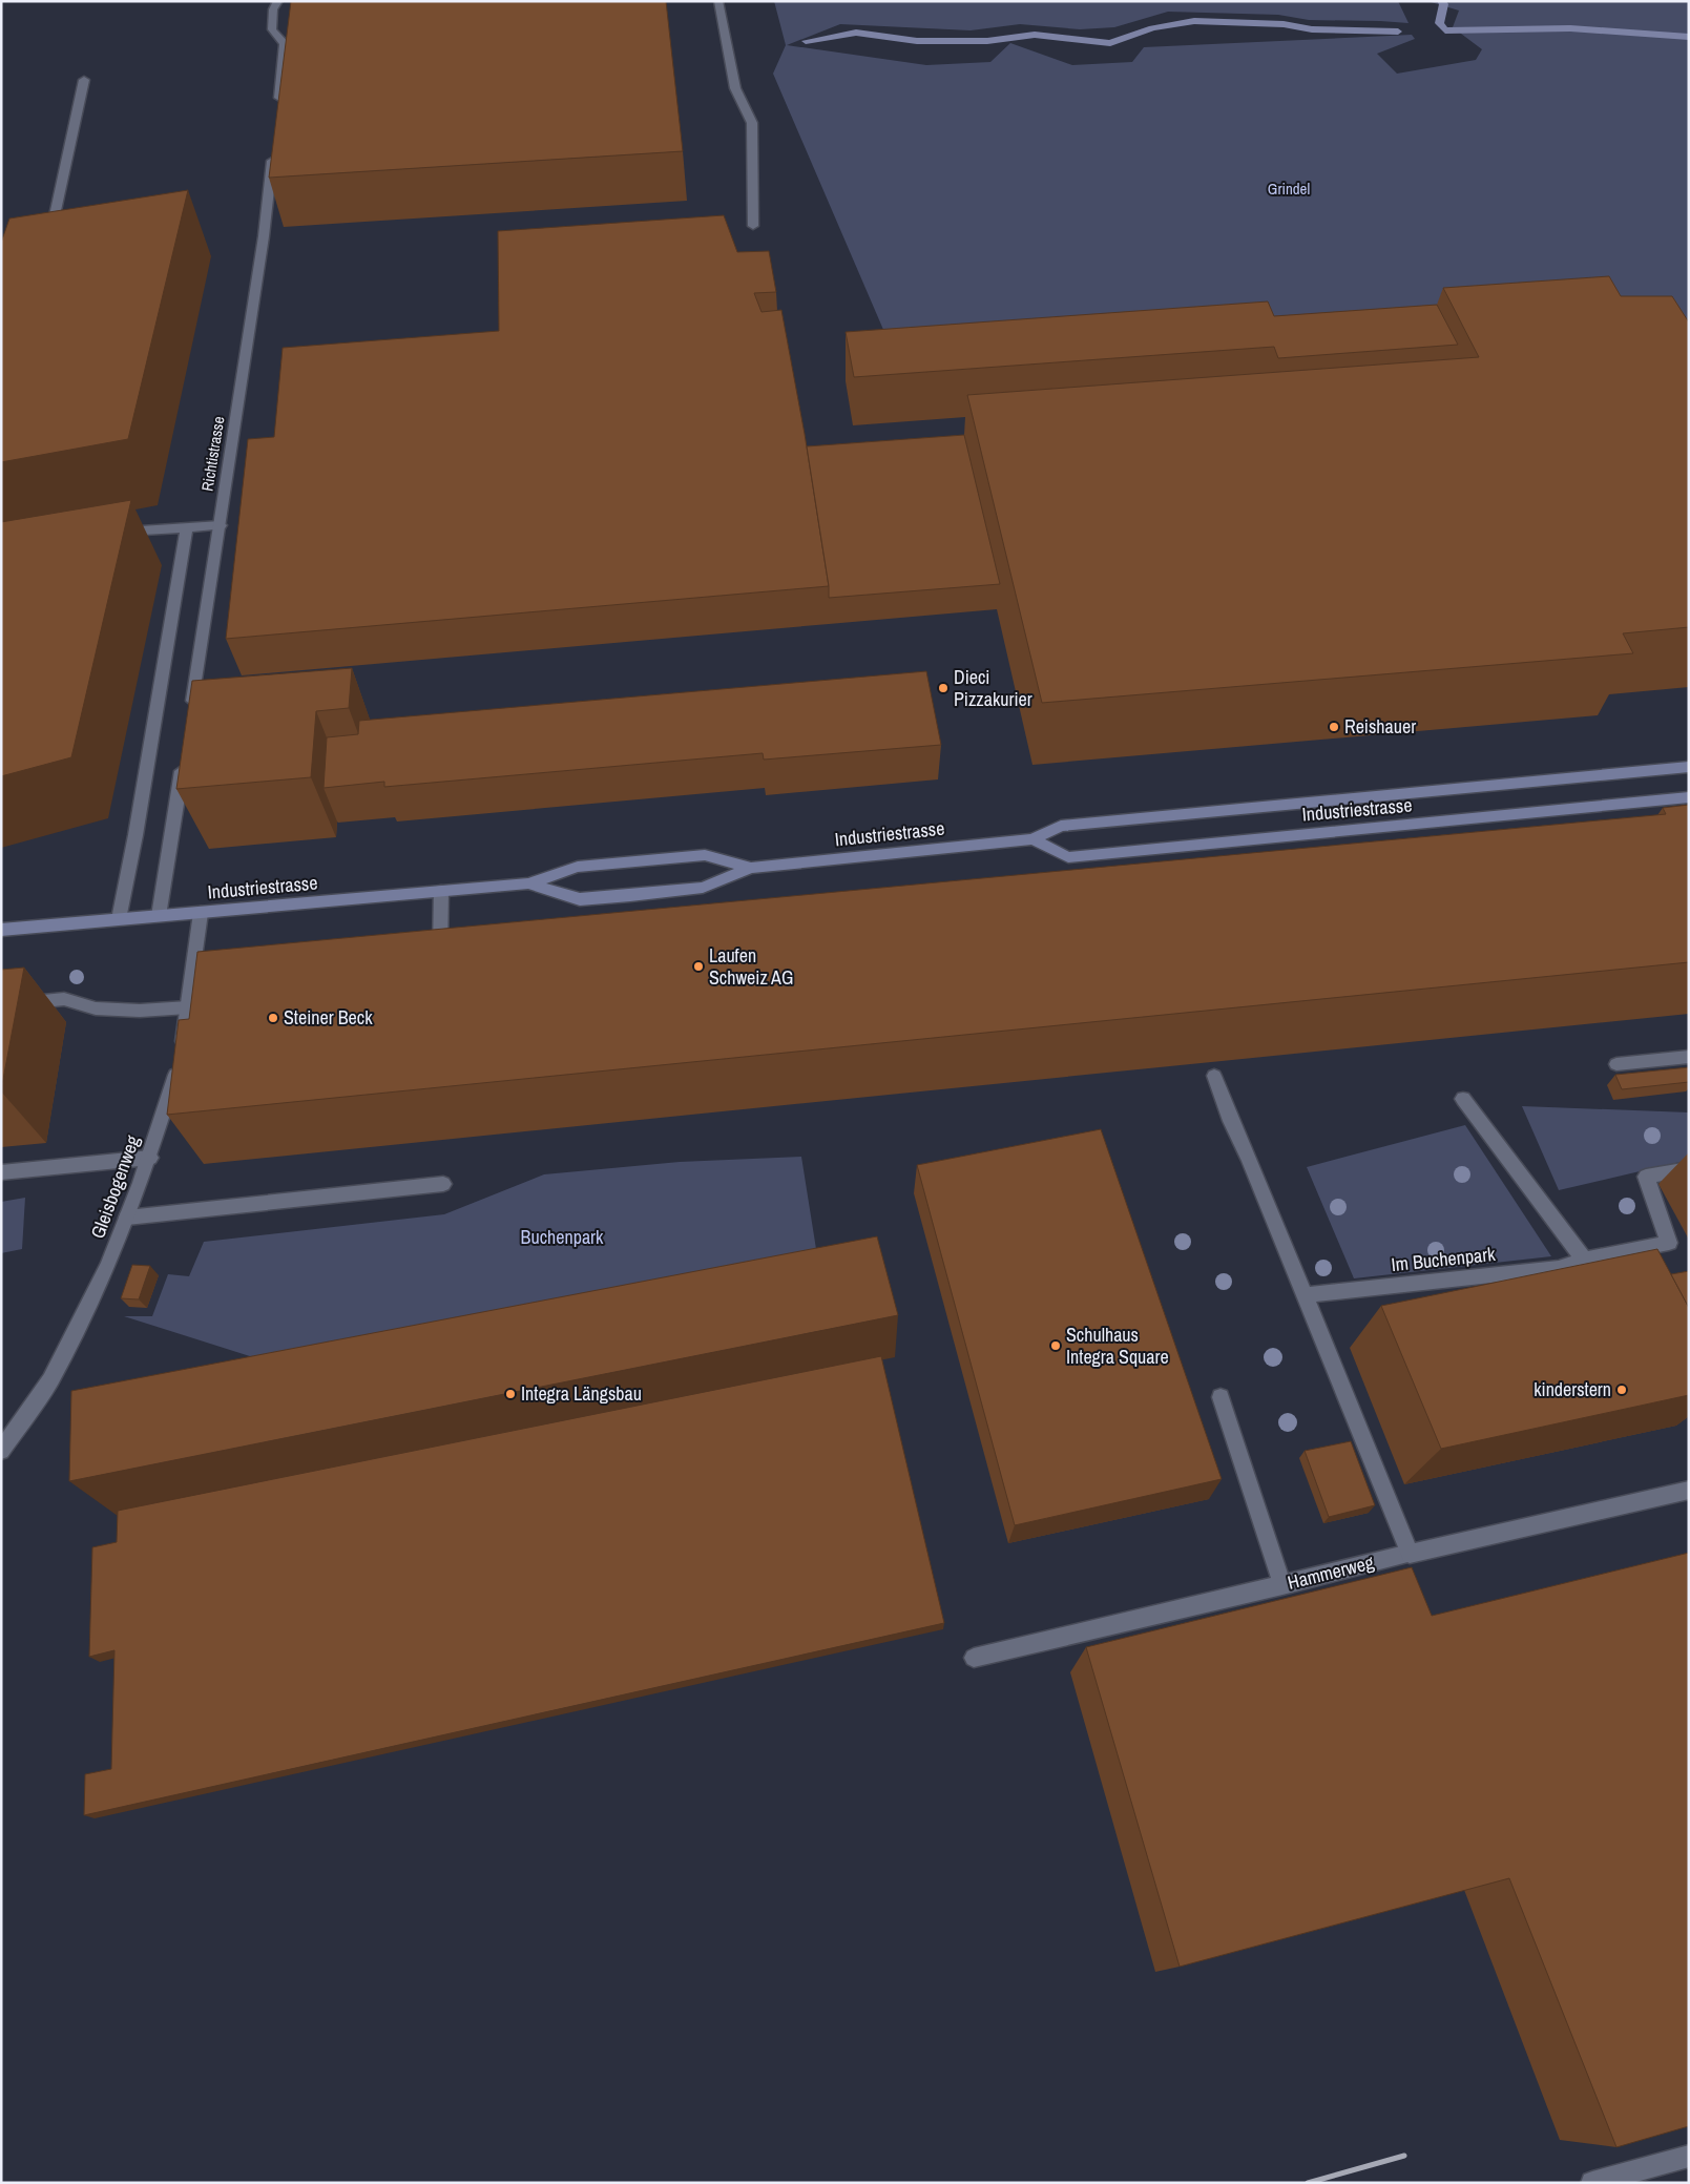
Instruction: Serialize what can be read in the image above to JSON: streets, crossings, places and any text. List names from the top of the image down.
{
  "streets": {
    "street": [
      "Richtistrasse",
      "Industriestrasse",
      "Gleisbogenweg",
      "Im Buchenpark",
      "Hammerweg"
    ]
  },
  "crossings": [
    ["Industriestrasse", "Gleisbogenweg"]
  ],
  "parks": ["Grindel", "Buchenpark"],
  "places": [
    "Dieci Pizzakurier",
    "Reishauer",
    "Laufen Schweiz AG",
    "Steiner Beck",
    "Schulhaus Integra Square",
    "kinderstern",
    "Integra Längsbau"
  ]
}
